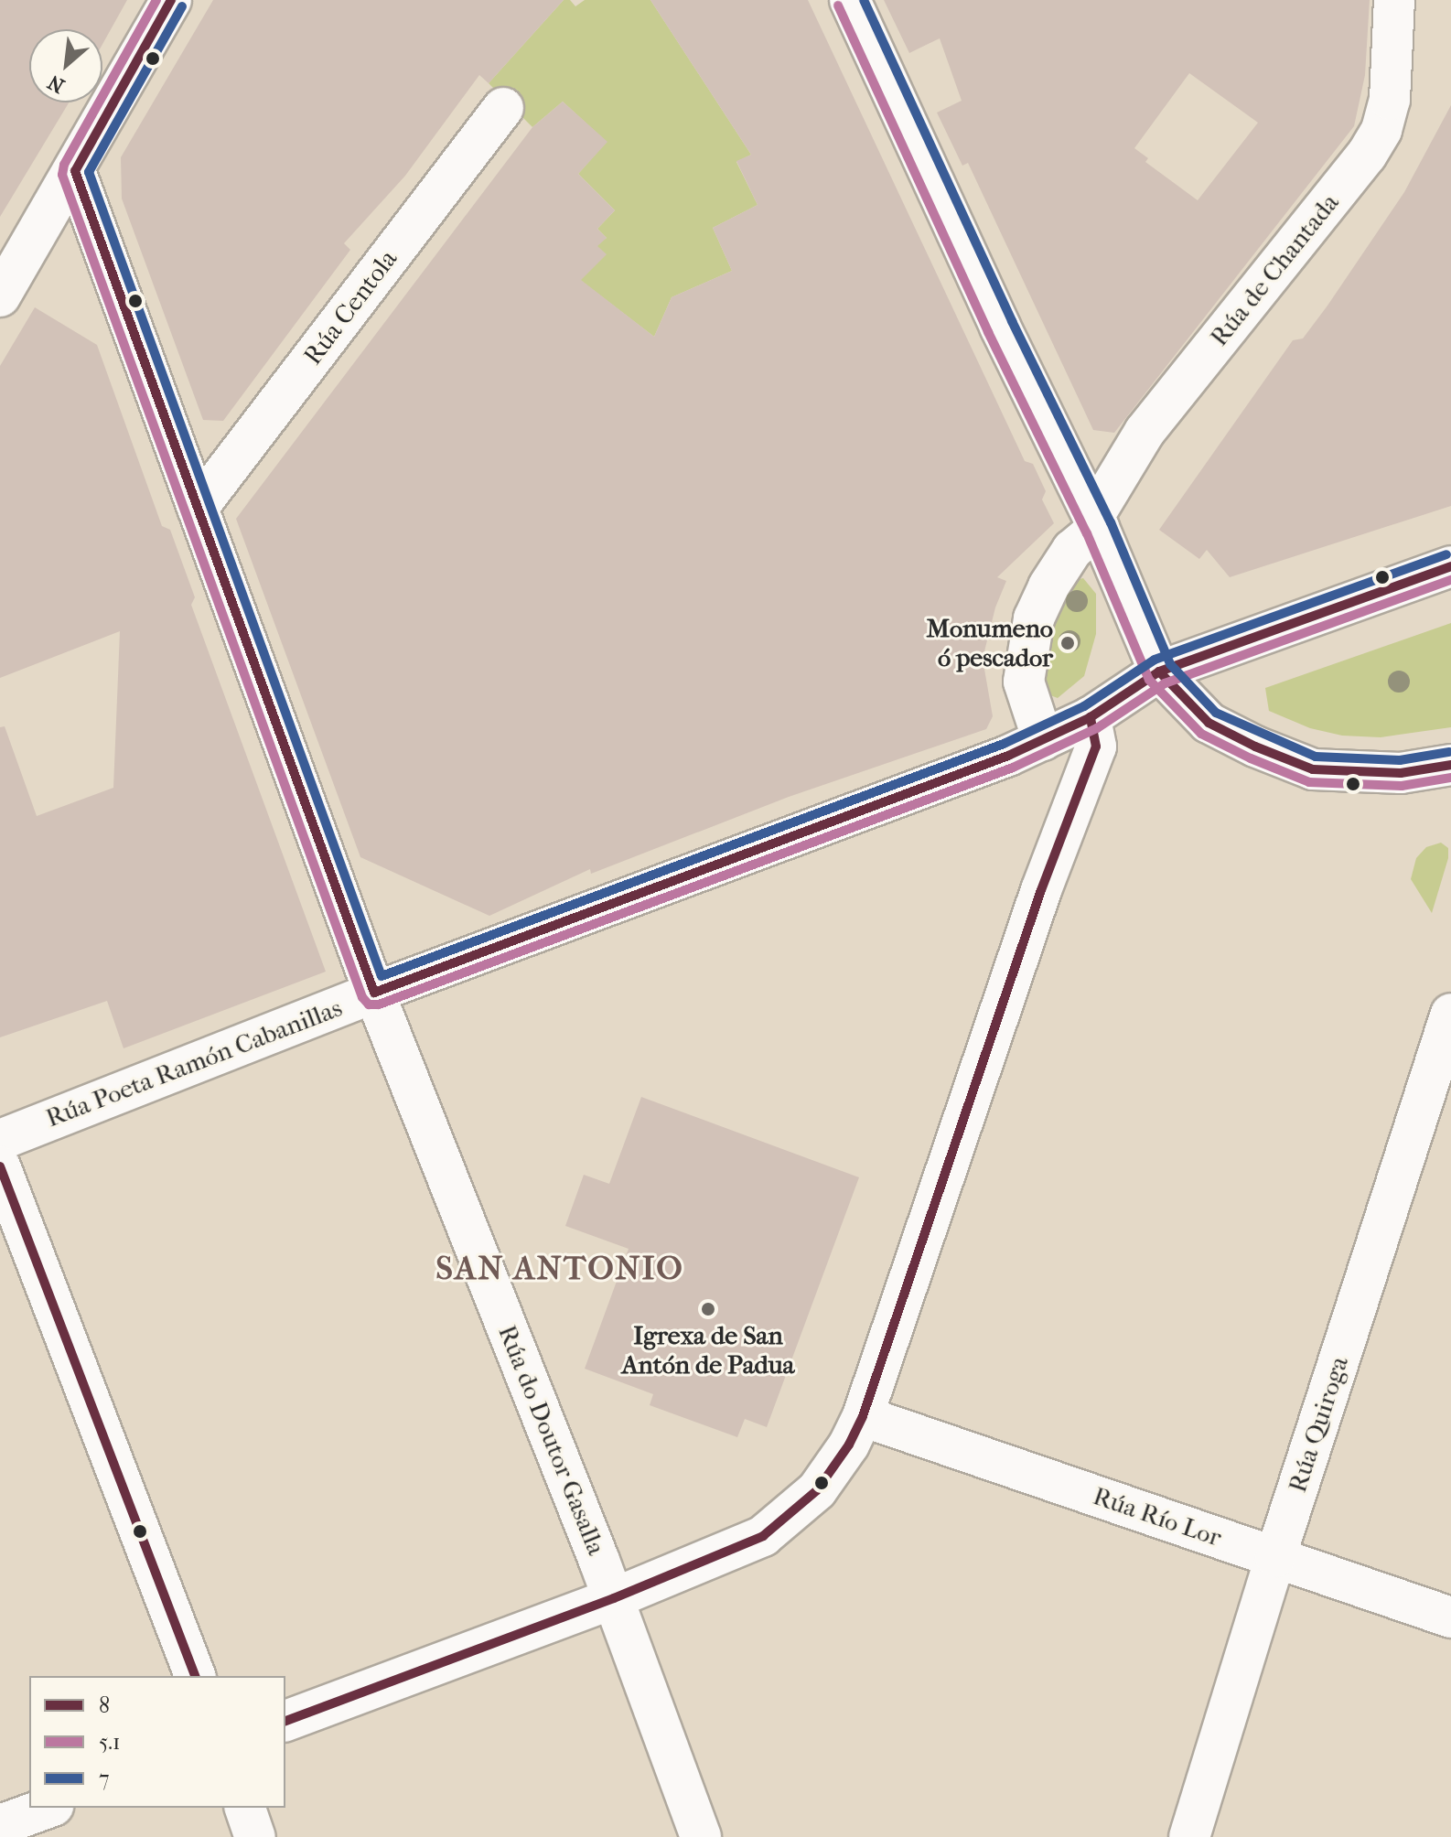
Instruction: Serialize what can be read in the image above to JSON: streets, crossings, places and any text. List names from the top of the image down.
{
  "streets": {
    "street": [
      "Rúa de Chantada",
      "Rúa Centola",
      "Rúa Poeta Ramón Cabanillas",
      "Rúa Quiroga",
      "Rúa do Doutor Gasalla",
      "Rúa Río Lor"
    ]
  },
  "crossings": [
    ["Rúa de Chantada", "Rúa Poeta Ramón Cabanillas"],
    ["Rúa Centola", "Rúa do Doutor Gasalla"],
    ["Rúa Poeta Ramón Cabanillas", "Rúa do Doutor Gasalla"],
    ["Rúa Quiroga", "Rúa Río Lor"]
  ],
  "districts": ["SAN ANTONIO"],
  "places": ["Monumeno ó pescador", "Igrexa de San Antón de Padua"],
  "lines": ["transit line 8", "transit line 5.1", "transit line 7"],
  "legend": ["8", "5.1", "7"],
  "north": "bottom left"
}
